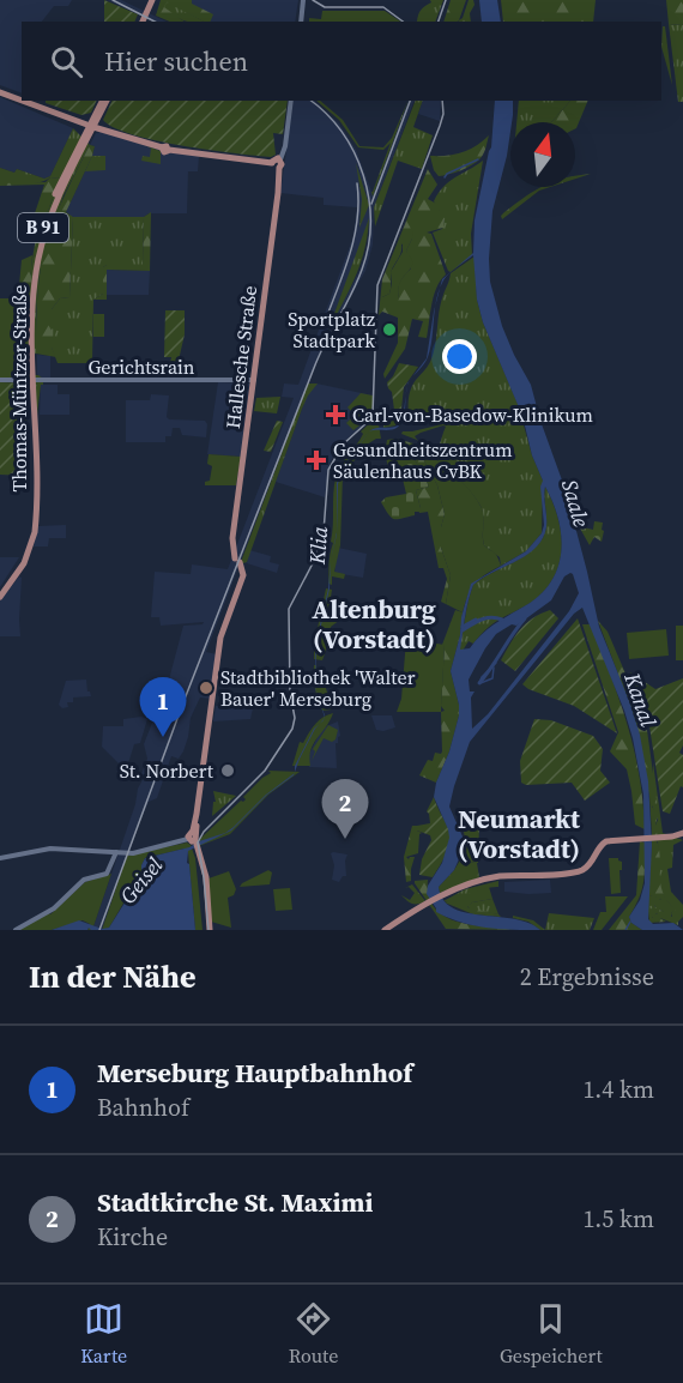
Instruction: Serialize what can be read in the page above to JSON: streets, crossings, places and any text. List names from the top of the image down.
{
  "streets": {
    "main road": ["B 91", "Hallesche Straße", "Thomas-Müntzer-Straße"],
    "street": ["Gerichtsrain"]
  },
  "crossings": [
    ["Hallesche Straße", "Gerichtsrain"],
    ["Gerichtsrain", "Thomas-Müntzer-Straße"]
  ],
  "districts": ["Altenburg (Vorstadt)", "Neumarkt (Vorstadt)"],
  "water": [
    "Saale",
    "Klia",
    "Kanal",
    "Geisel"
  ],
  "places": {
    "other": ["Sportplatz Stadtpark", "Stadtbibliothek 'Walter Bauer' Merseburg", "St. Norbert"],
    "health": ["Carl-von-Basedow-Klinikum", "Gesundheitszentrum Säulenhaus CvBK"]
  },
  "north": "top",
  "page": {
    "search": "Hier suchen",
    "pins": ["1", "2"],
    "heading": ["In der Nähe", "2 Ergebnisse"],
    "list": [
      {
        "mark": "1",
        "name": "Merseburg Hauptbahnhof",
        "note": "Bahnhof",
        "value": "1.4 km"
      },
      {
        "mark": "2",
        "name": "Stadtkirche St. Maximi",
        "note": "Kirche",
        "value": "1.5 km"
      }
    ],
    "nav": ["Karte", "Route", "Gespeichert"]
  }
}
